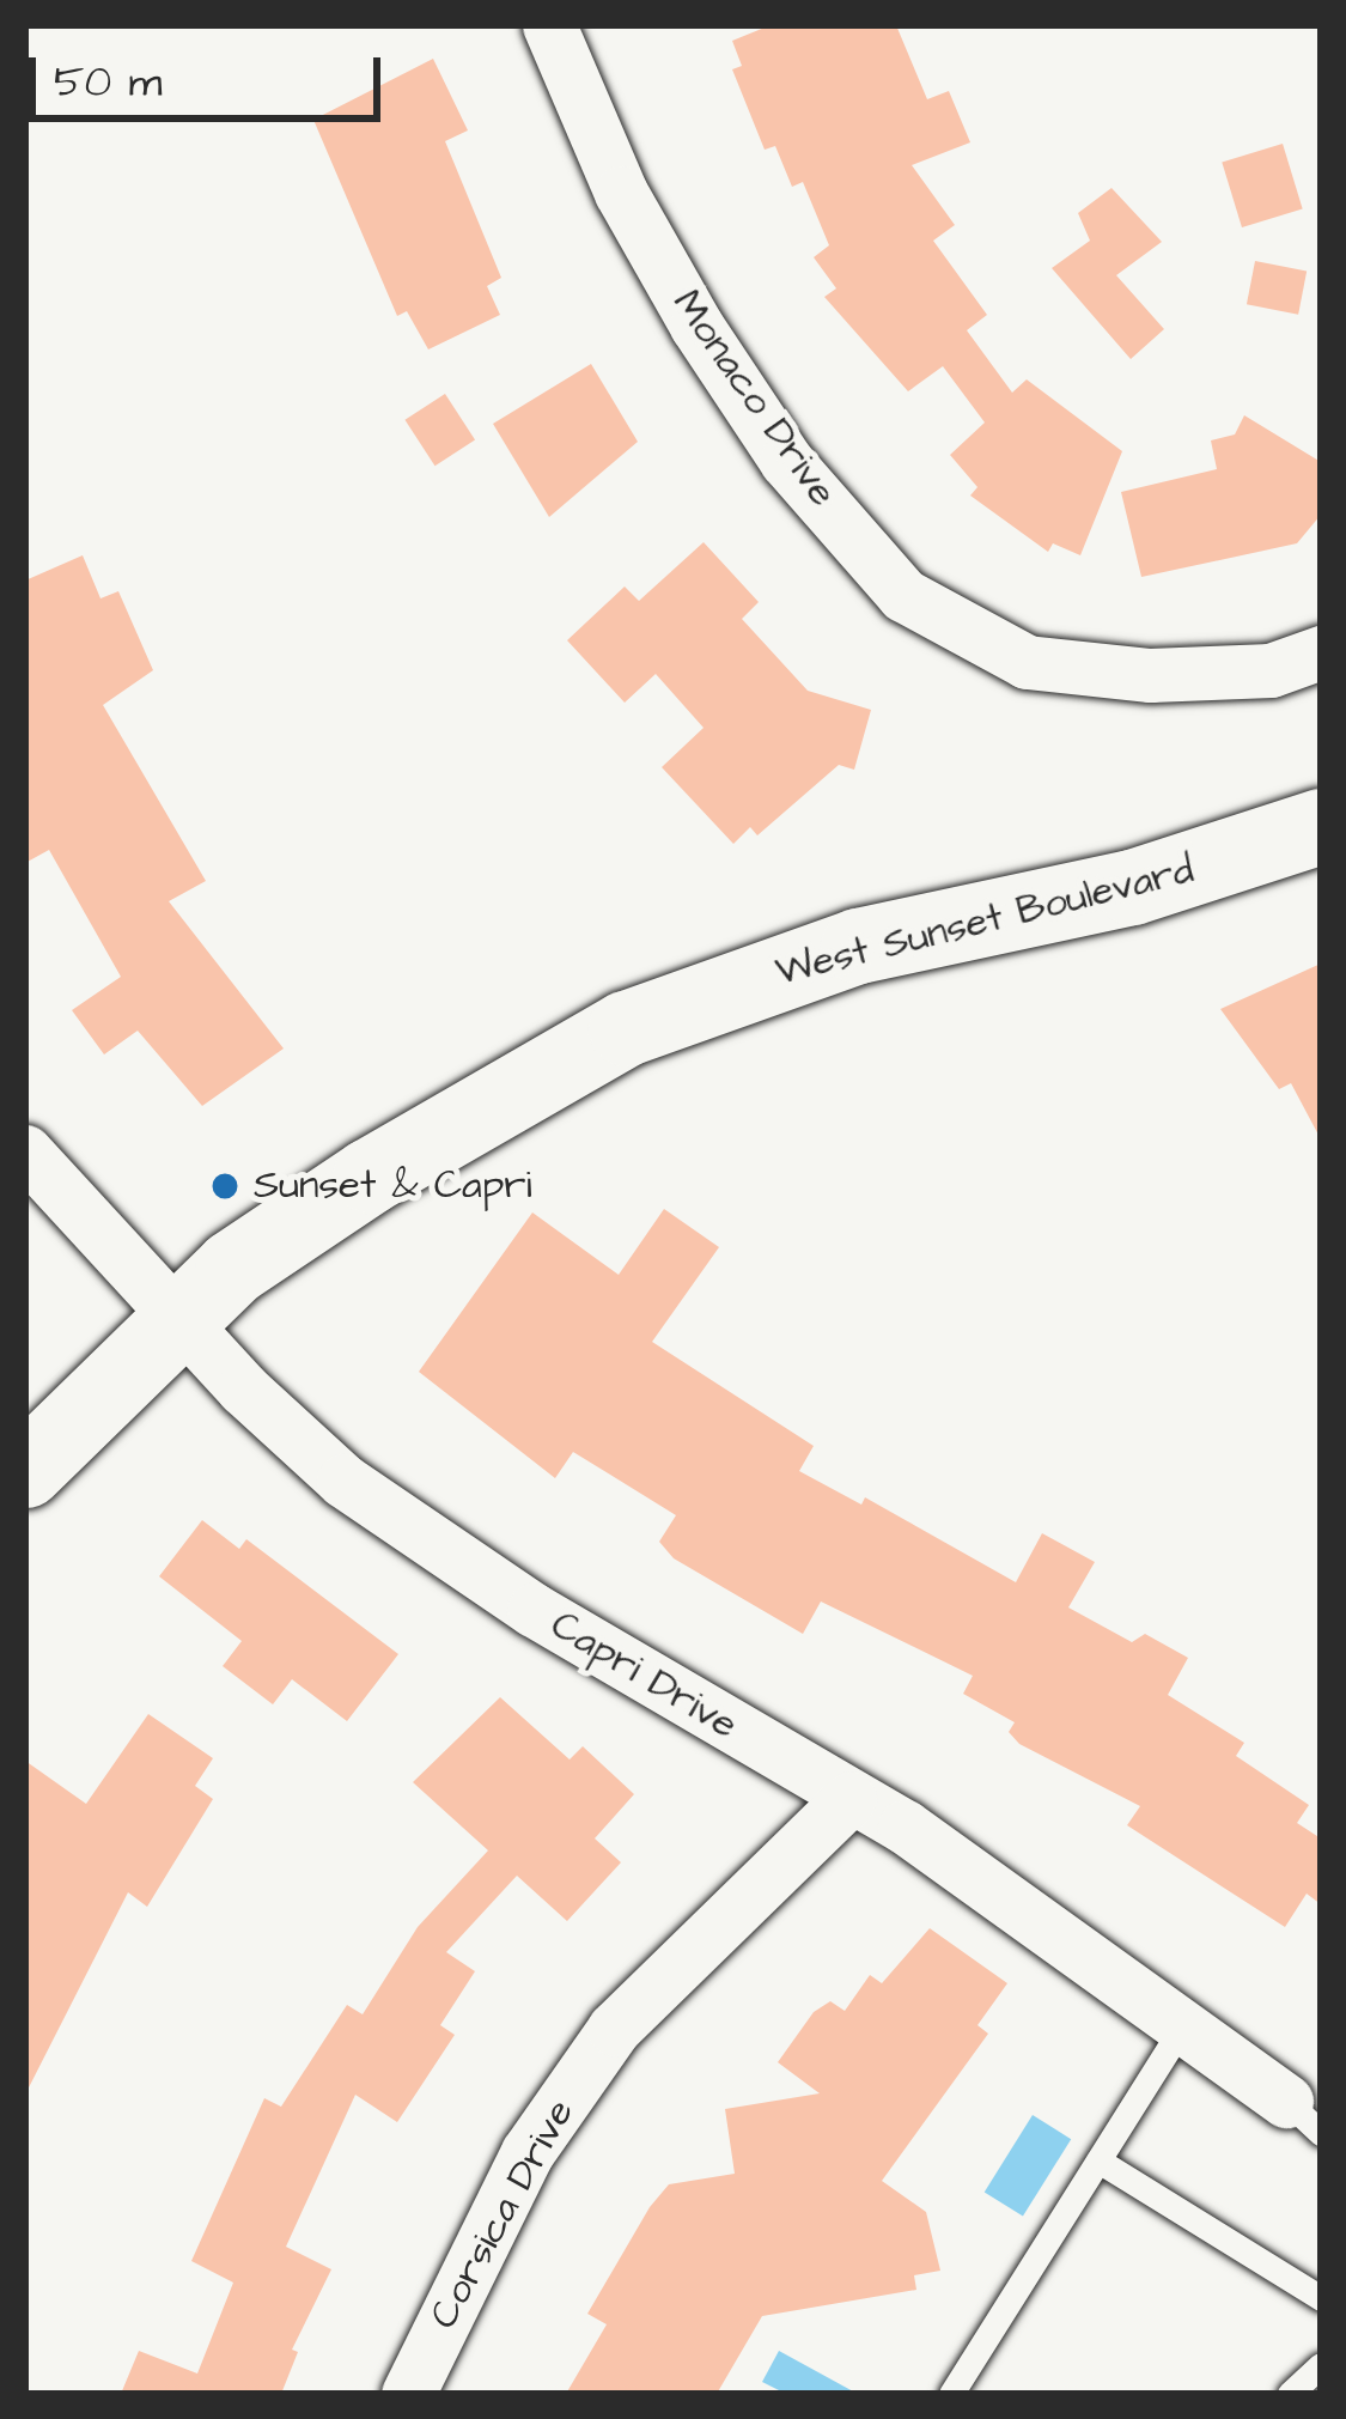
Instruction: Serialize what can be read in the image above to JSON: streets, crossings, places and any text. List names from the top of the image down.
{
  "streets": {
    "main road": ["West Sunset Boulevard"],
    "street": ["Monaco Drive", "Capri Drive", "Corsica Drive"]
  },
  "crossings": [
    ["West Sunset Boulevard", "Capri Drive"],
    ["Capri Drive", "Corsica Drive"]
  ],
  "places": ["Sunset & Capri"],
  "scale_bar": "50 m"
}
